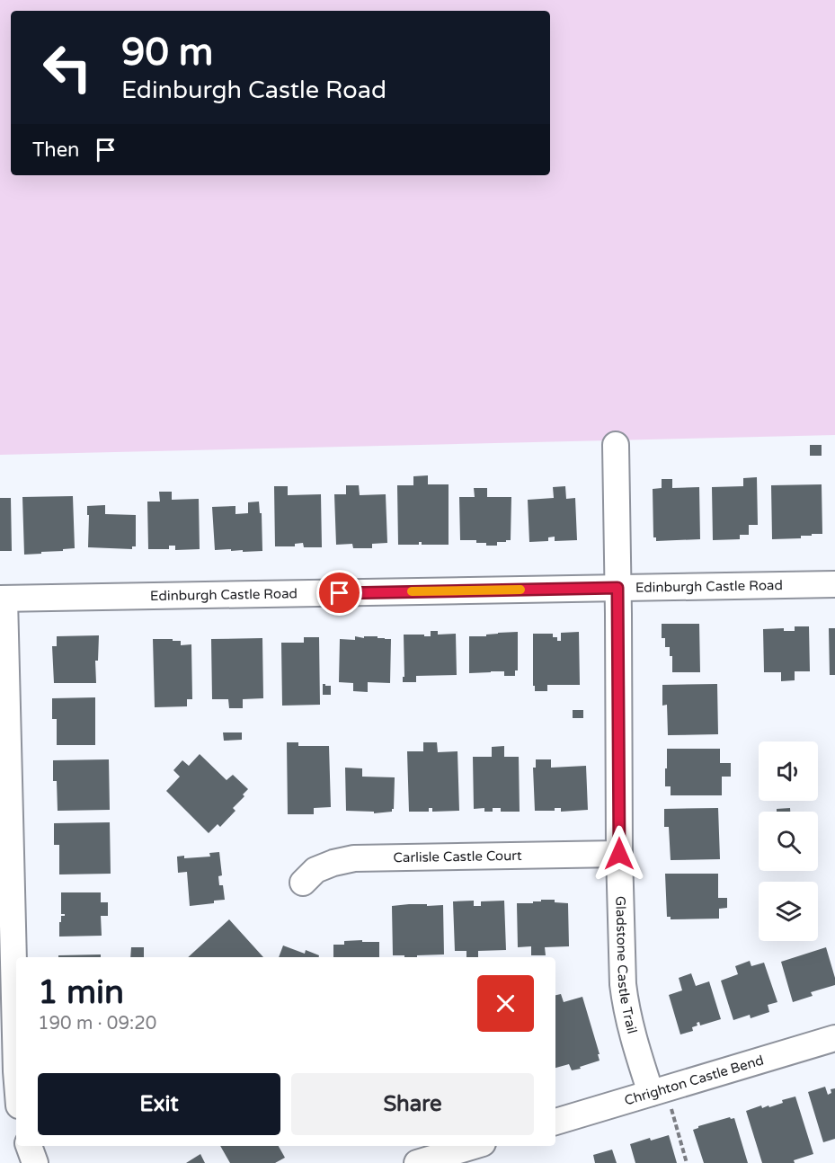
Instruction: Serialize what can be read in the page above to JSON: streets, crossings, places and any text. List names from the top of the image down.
{
  "streets": {
    "street": [
      "Edinburgh Castle Road",
      "Carlisle Castle Court",
      "Gladstone Castle Trail",
      "Chrighton Castle Bend"
    ]
  },
  "crossings": [
    ["Edinburgh Castle Road", "Gladstone Castle Trail"],
    ["Carlisle Castle Court", "Gladstone Castle Trail"],
    ["Gladstone Castle Trail", "Chrighton Castle Bend"]
  ],
  "page": {
    "turn": ["90 m", "Edinburgh Castle Road"],
    "then": "Then",
    "heading": ["1 min", "190 m · 09:20"],
    "buttons": ["Exit", "Share"]
  }
}
